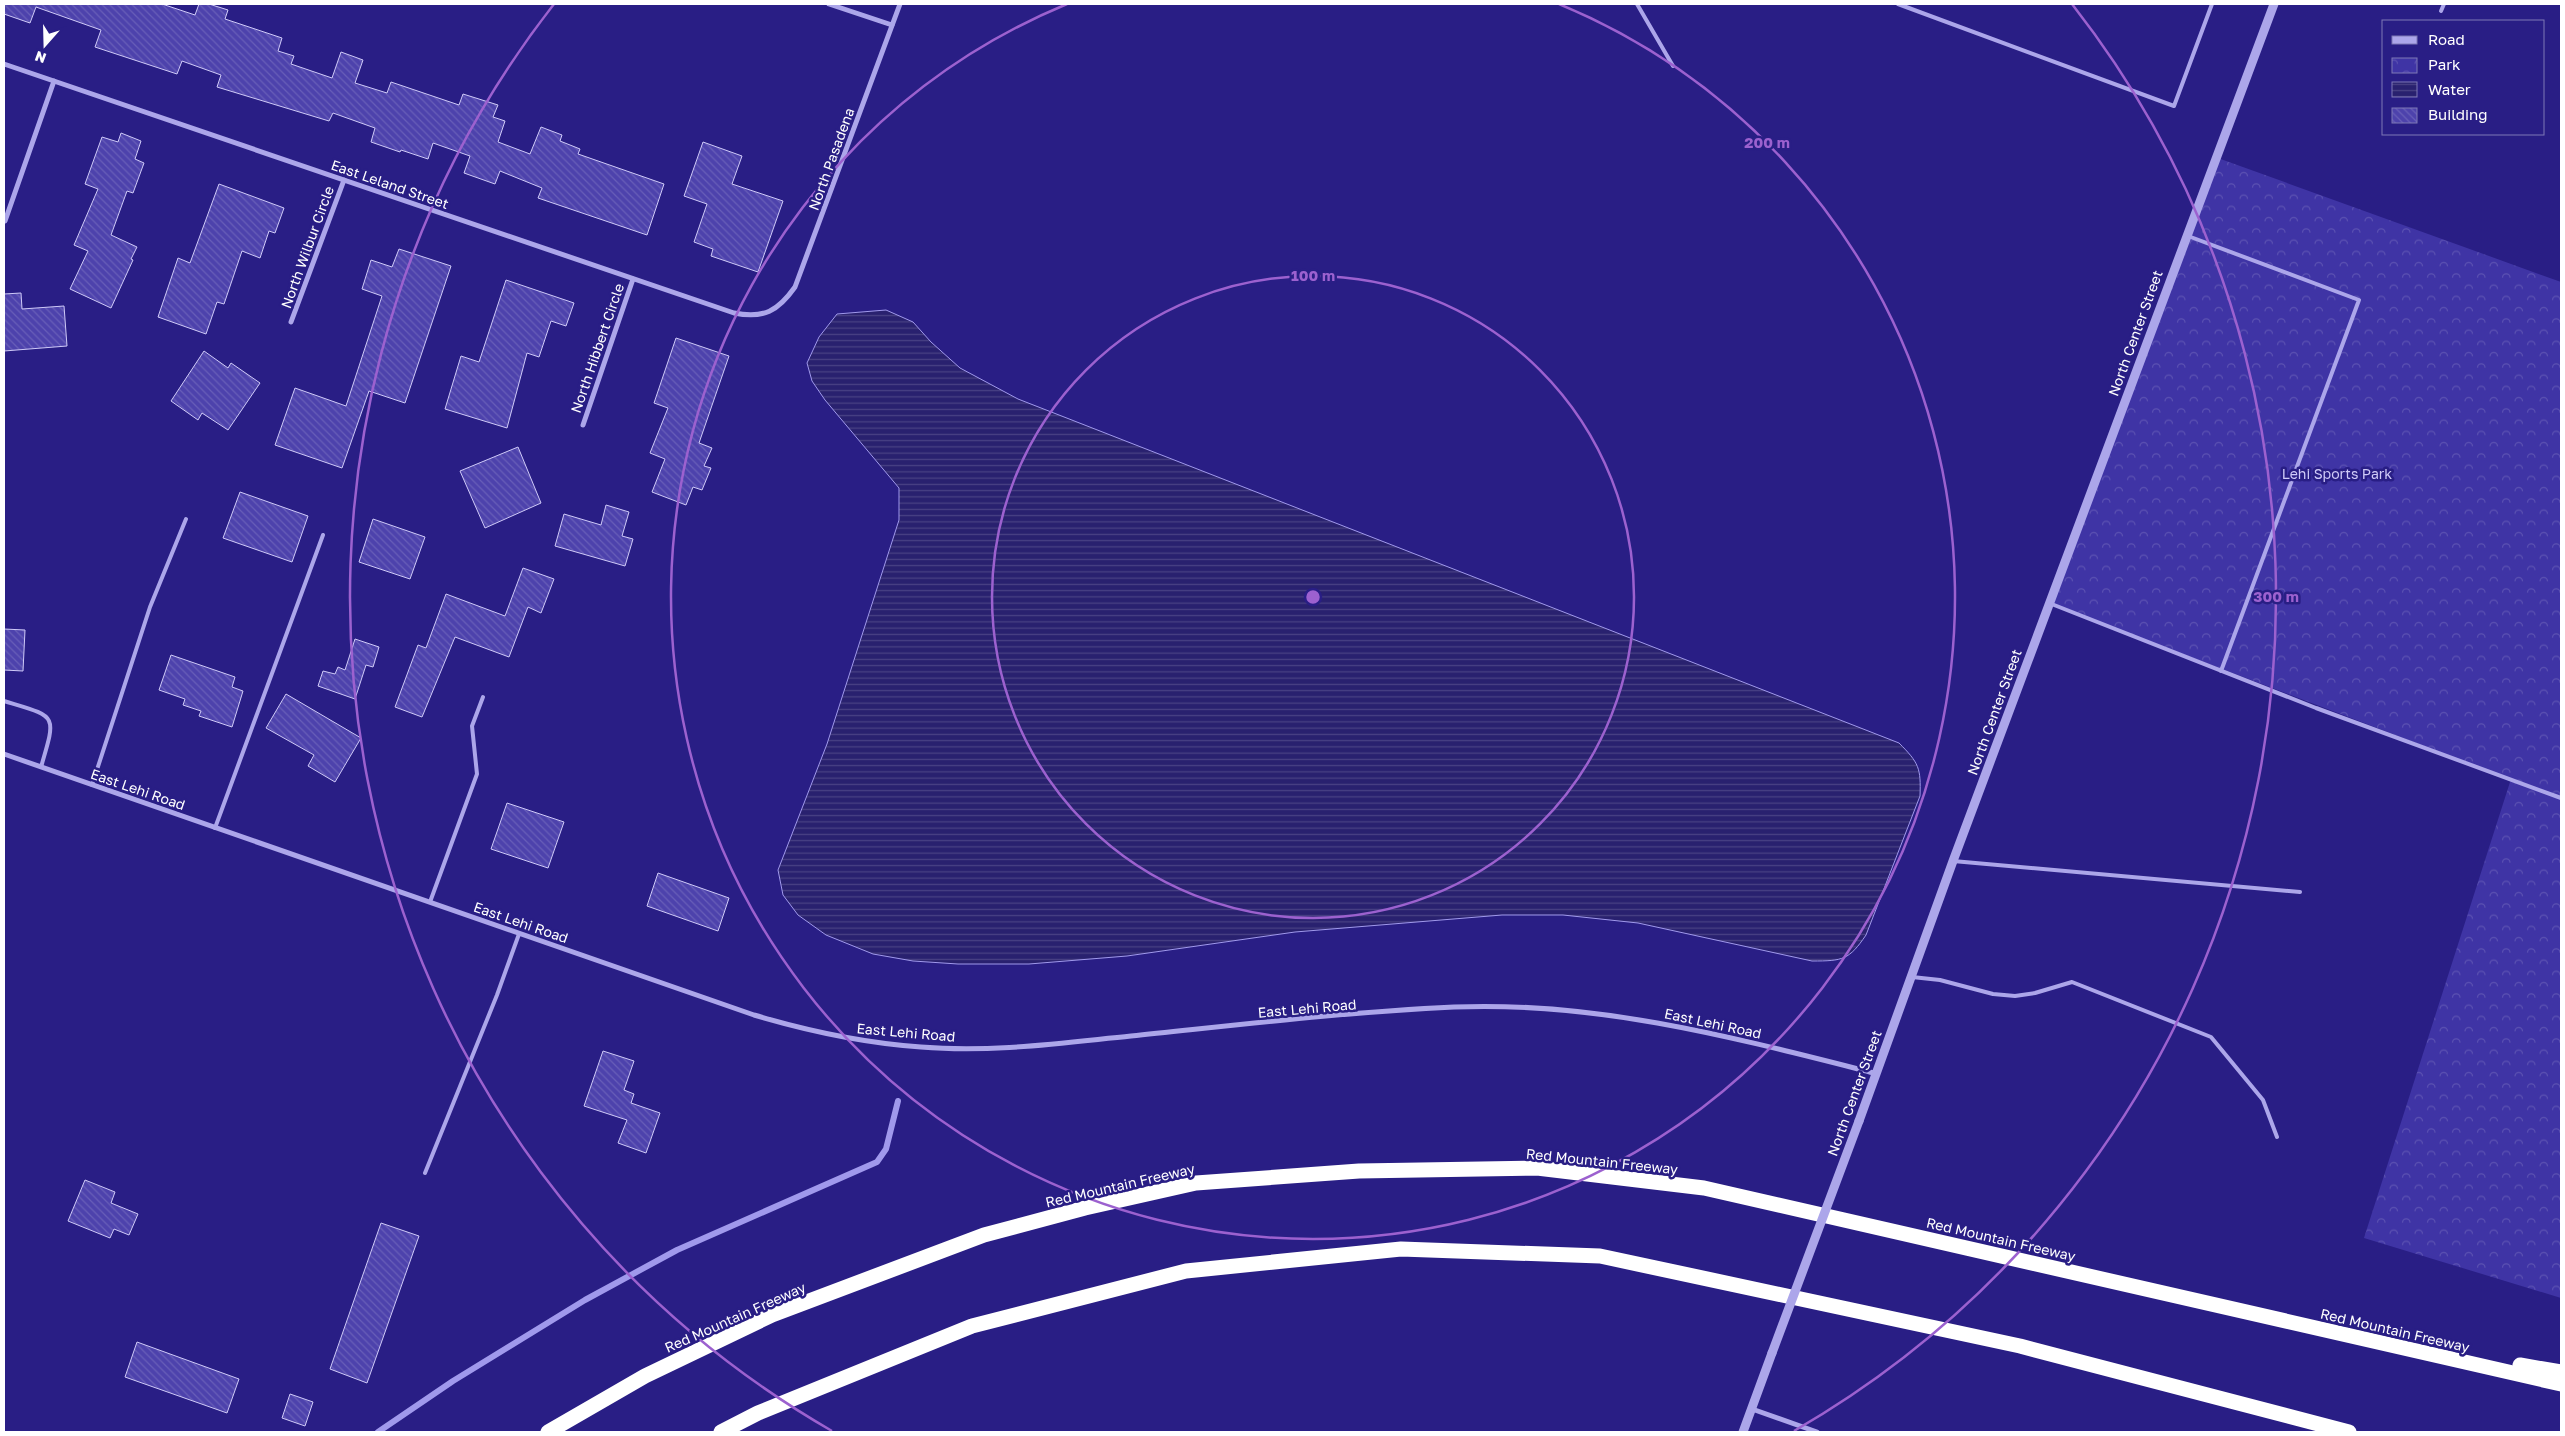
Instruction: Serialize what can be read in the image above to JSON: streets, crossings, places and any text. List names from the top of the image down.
{
  "streets": {
    "highway": ["Red Mountain Freeway"],
    "street": [
      "North Pasadena",
      "East Leland Street",
      "North Wilbur Circle",
      "North Center Street",
      "North Hibbert Circle",
      "East Lehi Road"
    ]
  },
  "crossings": [
    ["North Pasadena", "East Leland Street"],
    ["East Leland Street", "North Wilbur Circle"],
    ["East Leland Street", "North Hibbert Circle"],
    ["North Center Street", "East Lehi Road"]
  ],
  "parks": ["Lehi Sports Park"],
  "legend": [
    "Road",
    "Park",
    "Water",
    "Building"
  ],
  "north": "bottom",
  "rings": ["200 m", "100 m", "300 m"]
}
